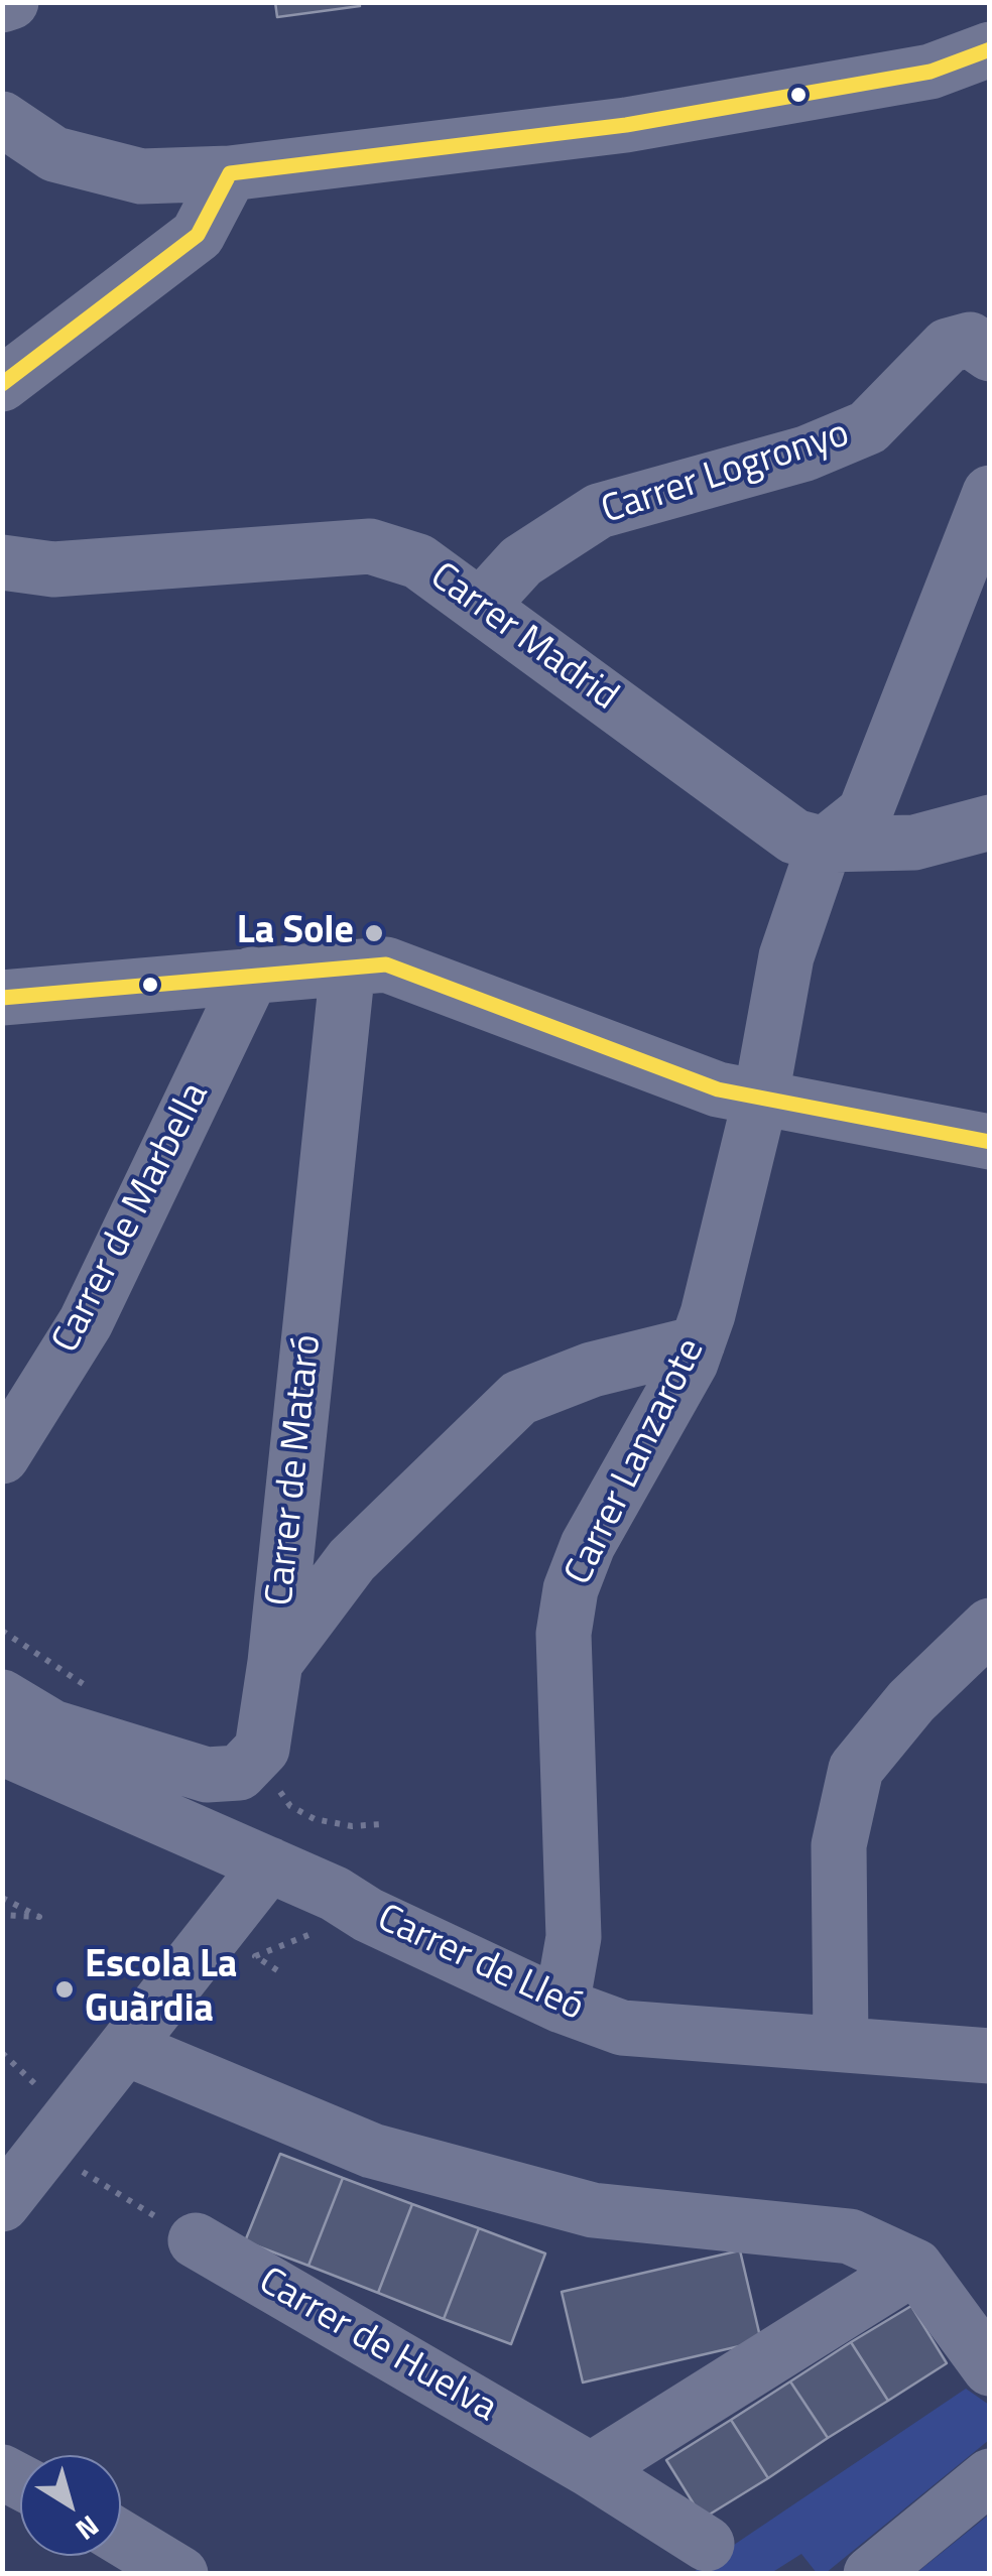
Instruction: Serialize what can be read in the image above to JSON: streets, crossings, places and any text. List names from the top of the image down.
{
  "streets": {
    "street": [
      "Carrer Logronyo",
      "Carrer Madrid",
      "Carrer de Marbella",
      "Carrer Lanzarote",
      "Carrer de Mataró",
      "Carrer de Lleó",
      "Carrer de Huelva"
    ]
  },
  "crossings": [
    ["Carrer Logronyo", "Carrer Madrid"],
    ["Carrer Madrid", "Carrer Lanzarote"],
    ["Carrer Lanzarote", "Carrer de Lleó"]
  ],
  "places": ["La Sole", "Escola La Guàrdia"],
  "north": "bottom right"
}
